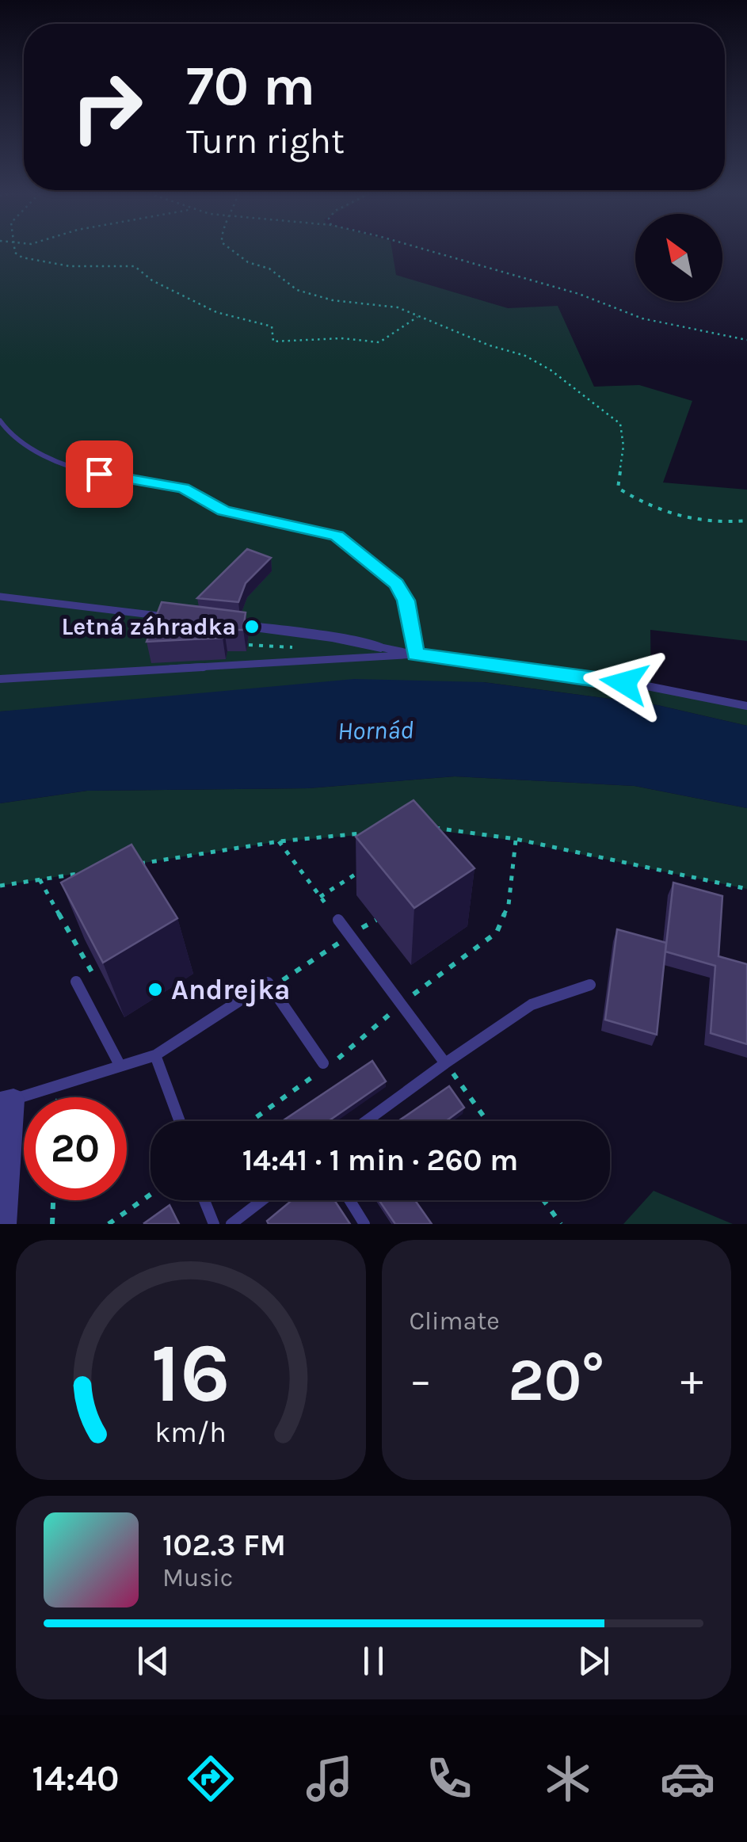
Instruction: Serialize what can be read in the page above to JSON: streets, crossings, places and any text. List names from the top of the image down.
{
  "water": ["Hornád"],
  "places": ["Letná záhradka", "Andrejka"],
  "north": "top left",
  "page": {
    "turn": ["70 m", "Turn right"],
    "limit": "20",
    "trip": "14:41 · 1 min · 260 m",
    "tile": "Climate",
    "heat": ["−", "20°", "+"],
    "song": ["102.3 FM", "Music"],
    "tabs": "14:40",
    "gauge": ["16", "km/h"]
  }
}
